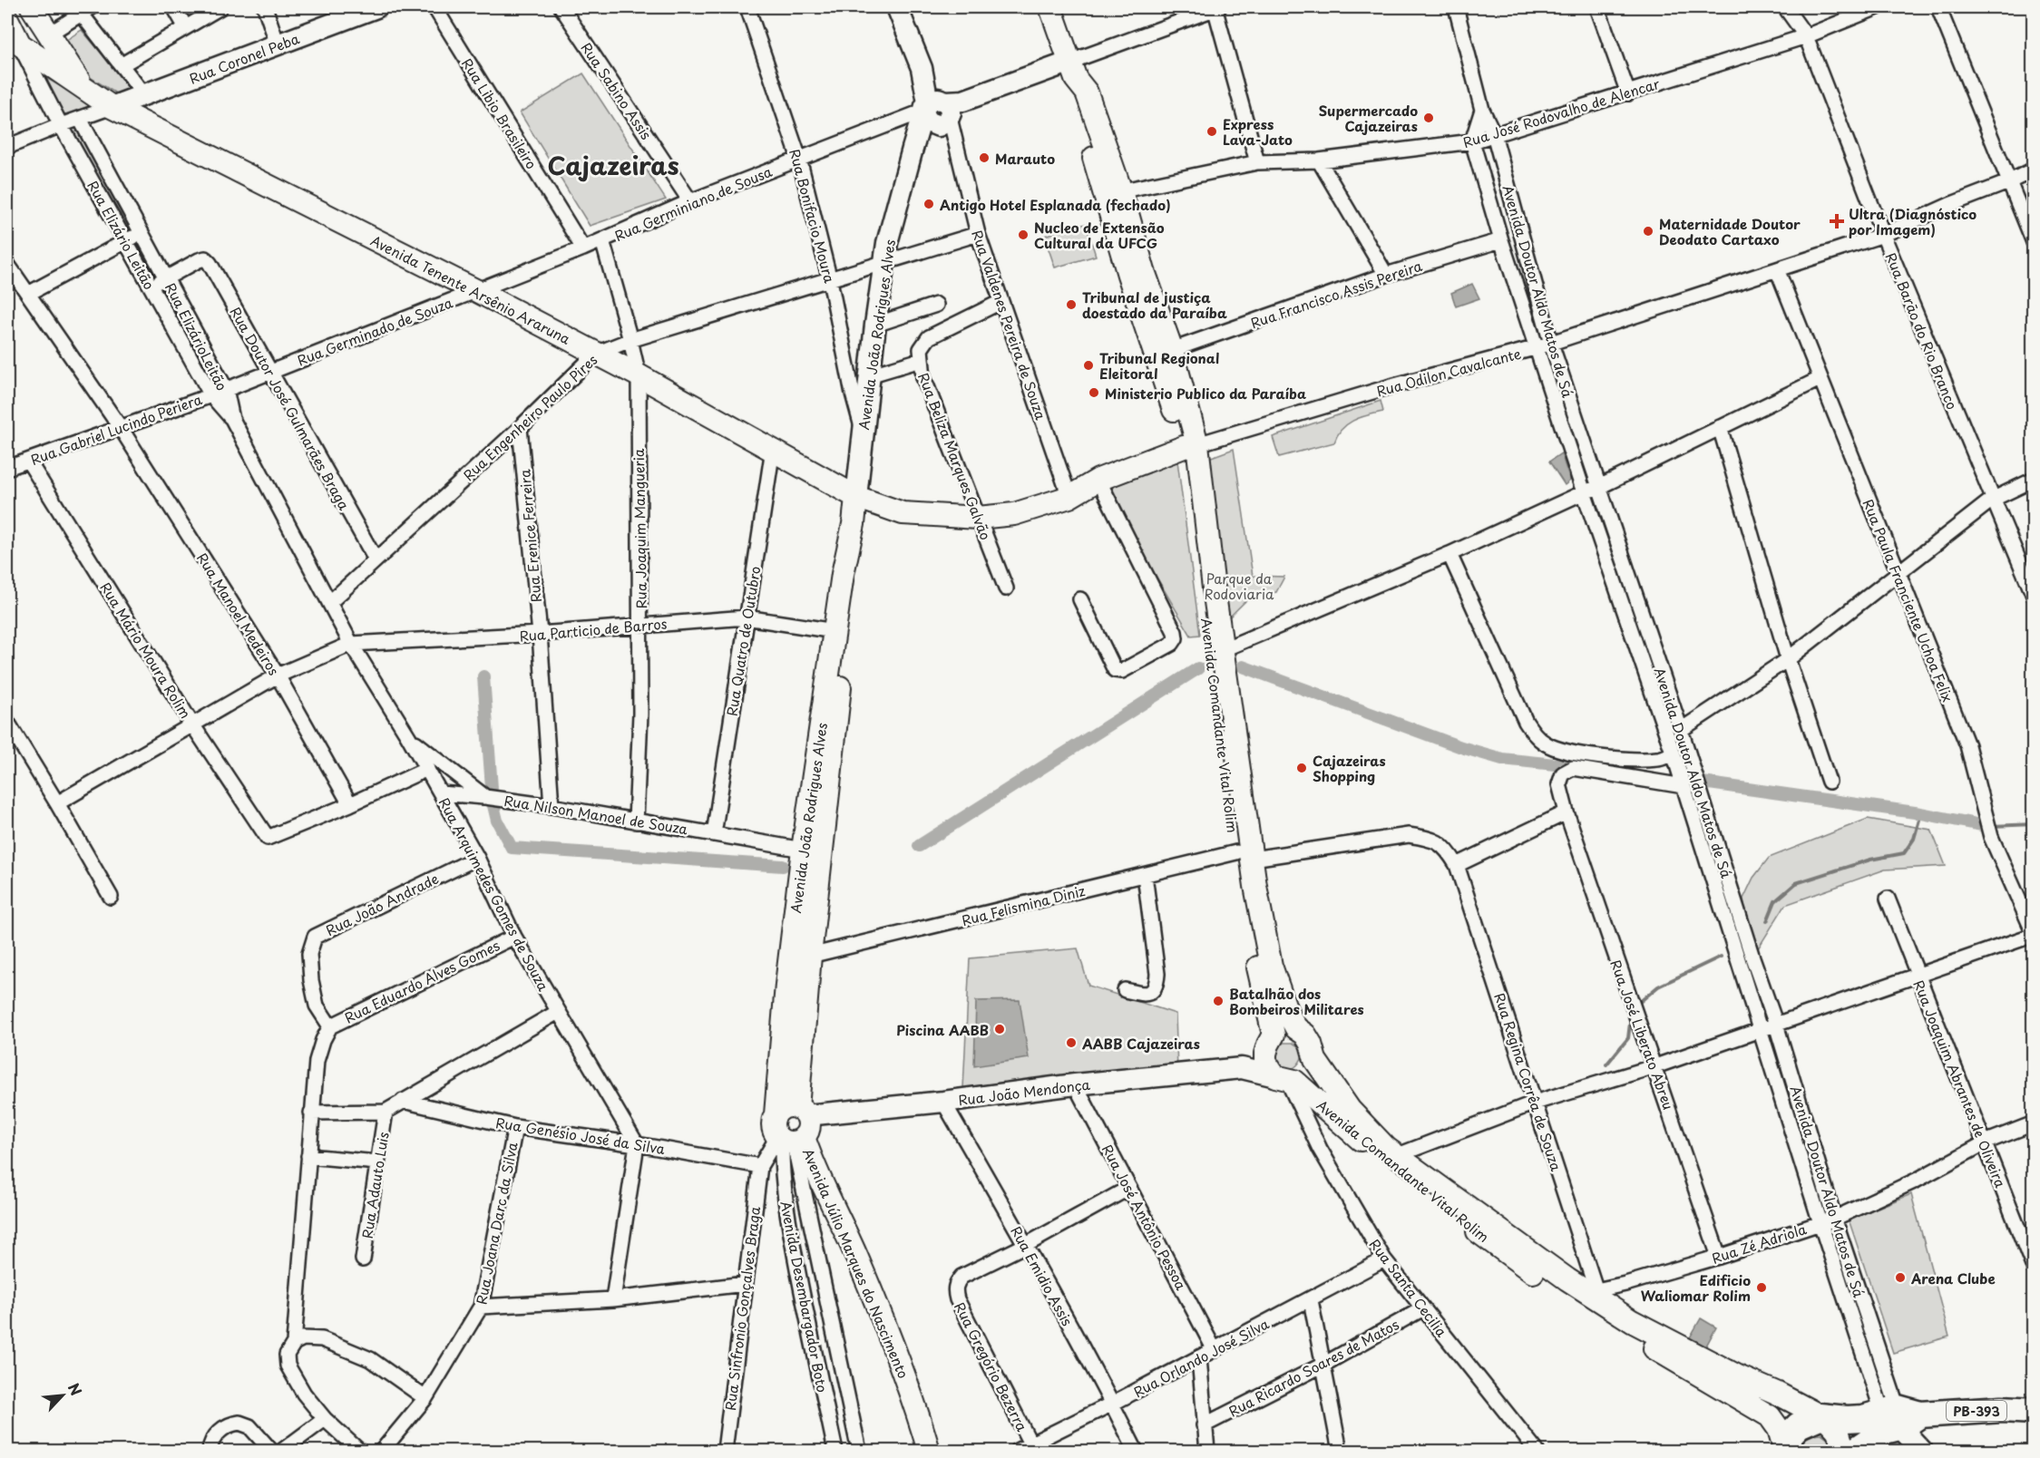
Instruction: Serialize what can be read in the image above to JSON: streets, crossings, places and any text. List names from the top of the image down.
{
  "streets": {
    "highway": ["PB-393"],
    "main road": [
      "Avenida Tenente Arsênio Araruna",
      "Avenida João Rodrigues Alves",
      "Rua Odilon Cavalcante",
      "Avenida Comandante Vital Rolim",
      "Avenida Júlio Marques do Nascimento"
    ],
    "street": [
      "Rua Coronel Peba",
      "Rua Sabino Assis",
      "Rua José Rodovalho de Alencar",
      "Rua Libio Brasileiro",
      "Rua Germiniano de Sousa",
      "Rua Bonifacio Moura",
      "Rua Elizário Leitão",
      "Avenida Doutor Aldo Matos de Sá",
      "Rua Francisco Assis Pereira",
      "Rua Valdenes Pereira de Souza",
      "Rua Germinado de Souza",
      "Rua Barāo do Rio Branco",
      "Rua ElizárioLeitão",
      "Rua Doutor José Gulmarães Braga",
      "Rua Engenheiro Paulo Pires",
      "Rua Gabriel Lucindo Periera",
      "Rua Beliza Marques Galvão",
      "Rua Joaquim Mangueria",
      "Rua Erenice Ferreira",
      "Rua Paula Franciente Uchoa Felix",
      "Rua Manoel Medeiros",
      "Rua Particio de Barros",
      "Rua Quatro de Outubro",
      "Rua Mário Moura Rolim",
      "Rua Nilson Manoel de Souza",
      "Rua Arquimedes Gomes de Souza",
      "Rua João Andrade",
      "Rua Felismina Diniz",
      "Rua Eduardo Alves Gomes",
      "Rua José Liberato Abreu",
      "Rua Regina Corrêa de Souza",
      "Rua Joaquim Abrantes de Oliveira",
      "Rua João Mendonça",
      "Rua Genésio José da Silva",
      "Rua Adauto Luis",
      "Rua José Antônio Pessoa",
      "Rua Joana Darc da Silva",
      "Rua Zé Adriola",
      "Rua Emidio Assis",
      "Rua Santa Cecilia",
      "Avenida Desembargador Boto",
      "Rua Sinfronio Gonçalves Braga",
      "Rua Orlando José Silva",
      "Rua Gregório Bezerra",
      "Rua Ricardo Soares de Matos"
    ]
  },
  "crossings": [
    ["Rua Coronel Peba", "Avenida Tenente Arsênio Araruna"],
    ["Rua Sabino Assis", "Rua Germiniano de Sousa"],
    ["Rua José Rodovalho de Alencar", "Avenida Doutor Aldo Matos de Sá"],
    ["Rua José Rodovalho de Alencar", "Rua Barāo do Rio Branco"],
    ["Rua José Rodovalho de Alencar", "Avenida Comandante Vital Rolim"],
    ["Rua Libio Brasileiro", "Rua Germiniano de Sousa"],
    ["Rua Libio Brasileiro", "Rua Germinado de Souza"],
    ["Rua Germiniano de Sousa", "Rua Bonifacio Moura"],
    ["Rua Germiniano de Sousa", "Rua Valdenes Pereira de Souza"],
    ["Rua Germiniano de Sousa", "Rua Germinado de Souza"],
    ["Rua Germiniano de Sousa", "Avenida João Rodrigues Alves"],
    ["Rua Germiniano de Sousa", "Rua Joaquim Mangueria"],
    ["Rua Bonifacio Moura", "Avenida João Rodrigues Alves"],
    ["Rua Bonifacio Moura", "Rua Engenheiro Paulo Pires"],
    ["Rua Elizário Leitão", "Avenida Tenente Arsênio Araruna"],
    ["Rua Elizário Leitão", "Rua ElizárioLeitão"],
    ["Rua Elizário Leitão", "Rua Gabriel Lucindo Periera"],
    ["Avenida Tenente Arsênio Araruna", "Rua Germinado de Souza"],
    ["Avenida Tenente Arsênio Araruna", "Avenida João Rodrigues Alves"],
    ["Avenida Tenente Arsênio Araruna", "Rua Odilon Cavalcante"],
    ["Avenida Tenente Arsênio Araruna", "Rua Engenheiro Paulo Pires"],
    ["Avenida Tenente Arsênio Araruna", "Rua Joaquim Mangueria"],
    ["Avenida Tenente Arsênio Araruna", "Rua Quatro de Outubro"],
    ["Avenida Doutor Aldo Matos de Sá", "Rua Francisco Assis Pereira"],
    ["Avenida Doutor Aldo Matos de Sá", "Rua Odilon Cavalcante"],
    ["Avenida Doutor Aldo Matos de Sá", "Rua José Liberato Abreu"],
    ["Avenida Doutor Aldo Matos de Sá", "Rua Zé Adriola"],
    ["Avenida Doutor Aldo Matos de Sá", "PB-393"],
    ["Rua Francisco Assis Pereira", "Avenida Comandante Vital Rolim"],
    ["Rua Valdenes Pereira de Souza", "Avenida João Rodrigues Alves"],
    ["Rua Valdenes Pereira de Souza", "Rua Odilon Cavalcante"],
    ["Rua Valdenes Pereira de Souza", "Rua Engenheiro Paulo Pires"],
    ["Rua Valdenes Pereira de Souza", "Rua Beliza Marques Galvão"],
    ["Rua Germinado de Souza", "Rua ElizárioLeitão"],
    ["Rua Germinado de Souza", "Rua Doutor José Gulmarães Braga"],
    ["Rua Germinado de Souza", "Rua Gabriel Lucindo Periera"],
    ["Rua Barāo do Rio Branco", "Rua Odilon Cavalcante"],
    ["Avenida João Rodrigues Alves", "Rua Odilon Cavalcante"],
    ["Avenida João Rodrigues Alves", "Rua Engenheiro Paulo Pires"],
    ["Avenida João Rodrigues Alves", "Rua Particio de Barros"],
    ["Avenida João Rodrigues Alves", "Rua Nilson Manoel de Souza"],
    ["Avenida João Rodrigues Alves", "Rua Felismina Diniz"],
    ["Avenida João Rodrigues Alves", "Rua João Mendonça"],
    ["Avenida João Rodrigues Alves", "Avenida Júlio Marques do Nascimento"],
    ["Avenida João Rodrigues Alves", "Avenida Desembargador Boto"],
    ["Rua ElizárioLeitão", "Rua Doutor José Gulmarães Braga"],
    ["Rua ElizárioLeitão", "Rua Engenheiro Paulo Pires"],
    ["Rua ElizárioLeitão", "Rua Gabriel Lucindo Periera"],
    ["Rua ElizárioLeitão", "Rua Particio de Barros"],
    ["Rua ElizárioLeitão", "Rua Arquimedes Gomes de Souza"],
    ["Rua Odilon Cavalcante", "Rua Beliza Marques Galvão"],
    ["Rua Odilon Cavalcante", "Rua Paula Franciente Uchoa Felix"],
    ["Rua Odilon Cavalcante", "Avenida Comandante Vital Rolim"],
    ["Rua Doutor José Gulmarães Braga", "Rua Engenheiro Paulo Pires"],
    ["Rua Engenheiro Paulo Pires", "Rua Joaquim Mangueria"],
    ["Rua Engenheiro Paulo Pires", "Rua Erenice Ferreira"],
    ["Rua Gabriel Lucindo Periera", "Rua Manoel Medeiros"],
    ["Rua Gabriel Lucindo Periera", "Rua Mário Moura Rolim"],
    ["Rua Joaquim Mangueria", "Rua Particio de Barros"],
    ["Rua Joaquim Mangueria", "Rua Nilson Manoel de Souza"],
    ["Rua Erenice Ferreira", "Rua Particio de Barros"],
    ["Rua Erenice Ferreira", "Rua Nilson Manoel de Souza"],
    ["Rua Manoel Medeiros", "Rua Mário Moura Rolim"],
    ["Rua Particio de Barros", "Rua Quatro de Outubro"],
    ["Rua Particio de Barros", "Rua Arquimedes Gomes de Souza"],
    ["Rua Quatro de Outubro", "Rua Nilson Manoel de Souza"],
    ["Avenida Comandante Vital Rolim", "Rua Felismina Diniz"],
    ["Avenida Comandante Vital Rolim", "Rua Regina Corrêa de Souza"],
    ["Avenida Comandante Vital Rolim", "Rua Zé Adriola"],
    ["Avenida Comandante Vital Rolim", "Rua Santa Cecilia"],
    ["Avenida Comandante Vital Rolim", "PB-393"],
    ["Rua Nilson Manoel de Souza", "Rua Arquimedes Gomes de Souza"],
    ["Rua Arquimedes Gomes de Souza", "Rua João Andrade"],
    ["Rua Arquimedes Gomes de Souza", "Rua Eduardo Alves Gomes"],
    ["Rua Arquimedes Gomes de Souza", "Rua Genésio José da Silva"],
    ["Rua João Andrade", "Rua Eduardo Alves Gomes"],
    ["Rua Felismina Diniz", "Rua Regina Corrêa de Souza"],
    ["Rua José Liberato Abreu", "Rua Zé Adriola"],
    ["Rua Regina Corrêa de Souza", "Rua Zé Adriola"],
    ["Rua Joaquim Abrantes de Oliveira", "Rua Zé Adriola"],
    ["Rua João Mendonça", "Rua José Antônio Pessoa"],
    ["Rua João Mendonça", "Avenida Júlio Marques do Nascimento"],
    ["Rua João Mendonça", "Rua Emidio Assis"],
    ["Rua João Mendonça", "Avenida Desembargador Boto"],
    ["Rua Genésio José da Silva", "Rua Joana Darc da Silva"],
    ["Rua Genésio José da Silva", "Rua Sinfronio Gonçalves Braga"],
    ["Rua José Antônio Pessoa", "Rua Orlando José Silva"],
    ["Rua José Antônio Pessoa", "Rua Gregório Bezerra"],
    ["Avenida Júlio Marques do Nascimento", "Avenida Desembargador Boto"],
    ["Rua Emidio Assis", "Rua Orlando José Silva"],
    ["Rua Emidio Assis", "Rua Gregório Bezerra"],
    ["Rua Santa Cecilia", "Rua Orlando José Silva"],
    ["Rua Santa Cecilia", "Rua Ricardo Soares de Matos"],
    ["Rua Orlando José Silva", "Rua Gregório Bezerra"]
  ],
  "districts": ["Cajazeiras"],
  "parks": ["Parque da Rodoviaria"],
  "places": {
    "other": [
      "Supermercado Cajazeiras",
      "Express Lava-Jato",
      "Marauto",
      "Antigo Hotel Esplanada (fechado)",
      "Maternidade Doutor Deodato Cartaxo",
      "Nucleo de Extensão Cultural da UFCG",
      "Tribunal de justiça doestado da Paraíba",
      "Tribunal Regional Eleitoral",
      "Ministerio Publico da Paraíba",
      "Cajazeiras Shopping",
      "Batalhão dos Bombeiros Militares",
      "Piscina AABB",
      "AABB Cajazeiras",
      "Arena Clube",
      "Edificio Waliomar Rolim"
    ],
    "health": ["Ultra (Diagnóstico por Imagem)"]
  },
  "north": "top right"
}
